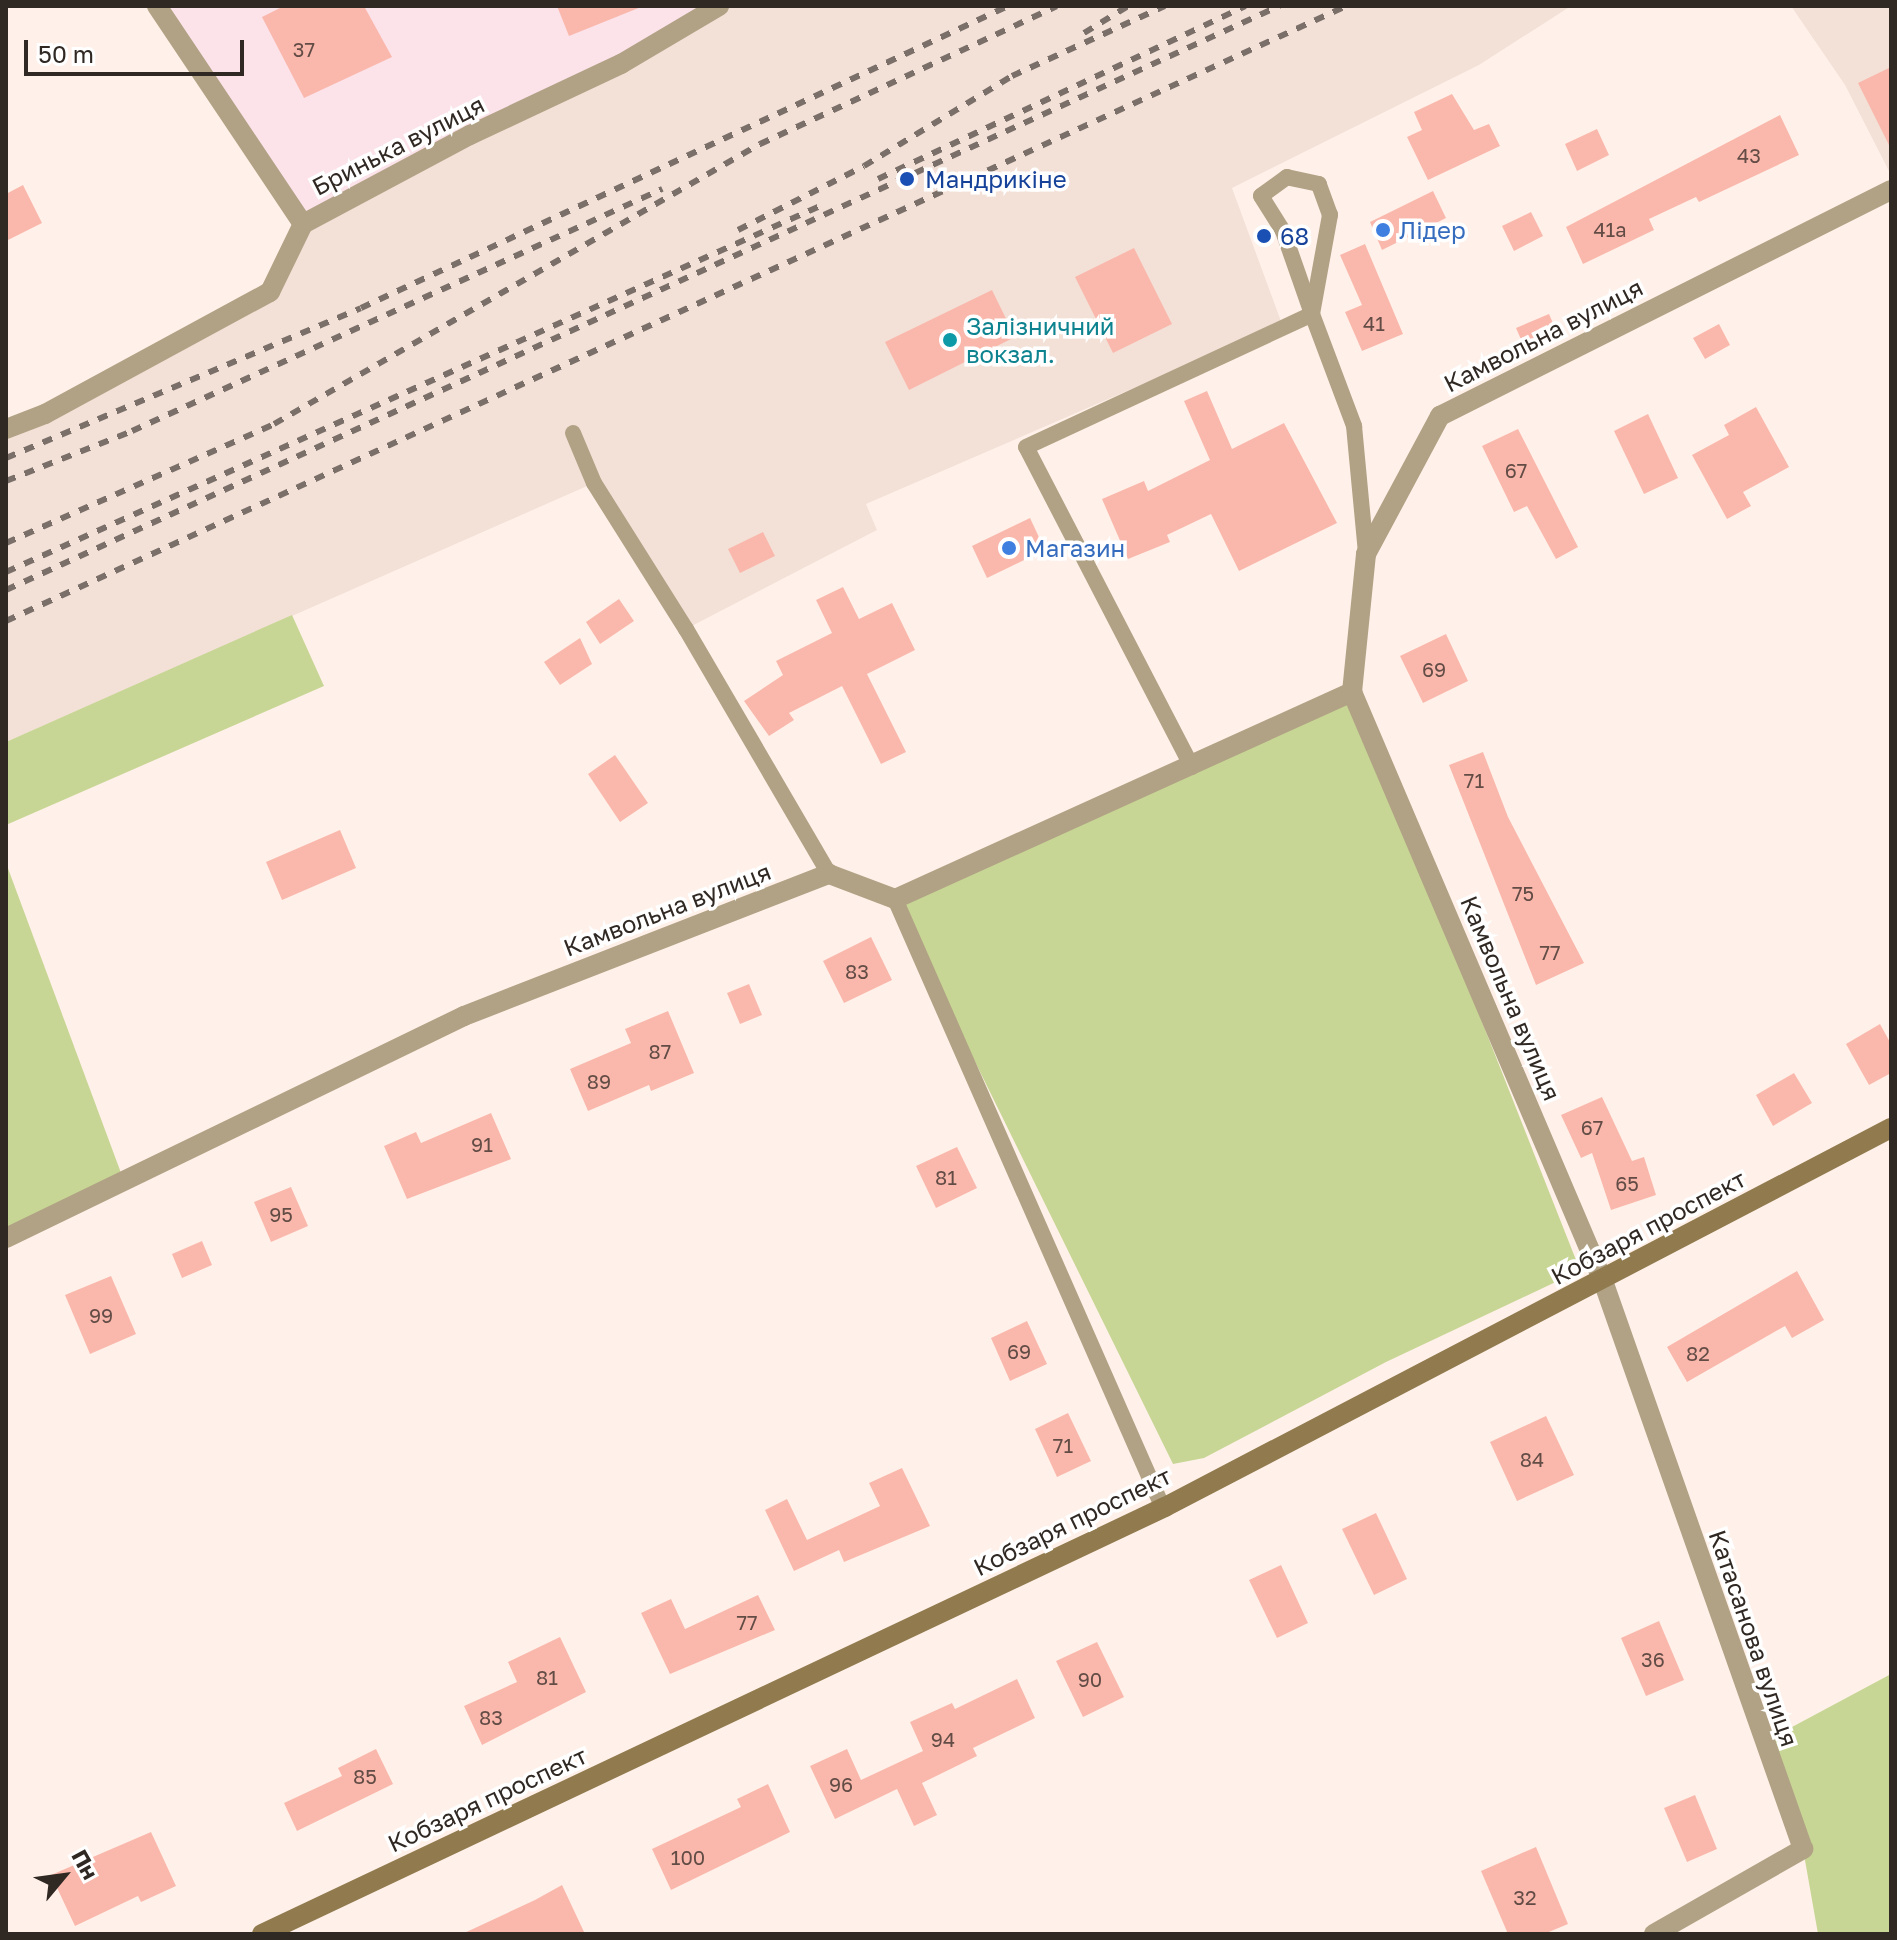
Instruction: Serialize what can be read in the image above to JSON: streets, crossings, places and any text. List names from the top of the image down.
{
  "streets": {
    "main road": ["Кобзаря проспект"],
    "street": ["Бринька вулиця", "Камвольна вулиця", "Катасанова вулиця"]
  },
  "crossings": [
    ["Камвольна вулиця", "Кобзаря проспект"],
    ["Камвольна вулиця", "Катасанова вулиця"],
    ["Кобзаря проспект", "Катасанова вулиця"]
  ],
  "places": [
    "Мандрикіне",
    "Лідер",
    "68",
    "Залізничний вокзал.",
    "Магазин"
  ],
  "house_numbers": [
    "37",
    "43",
    "41а",
    "41",
    "67",
    "69",
    "71",
    "75",
    "77",
    "83",
    "87",
    "89",
    "67",
    "91",
    "81",
    "65",
    "95",
    "99",
    "69",
    "82",
    "71",
    "84",
    "77",
    "36",
    "81",
    "90",
    "83",
    "94",
    "85",
    "96",
    "100",
    "32"
  ],
  "scale_bar": "50 m",
  "north": "top right"
}
